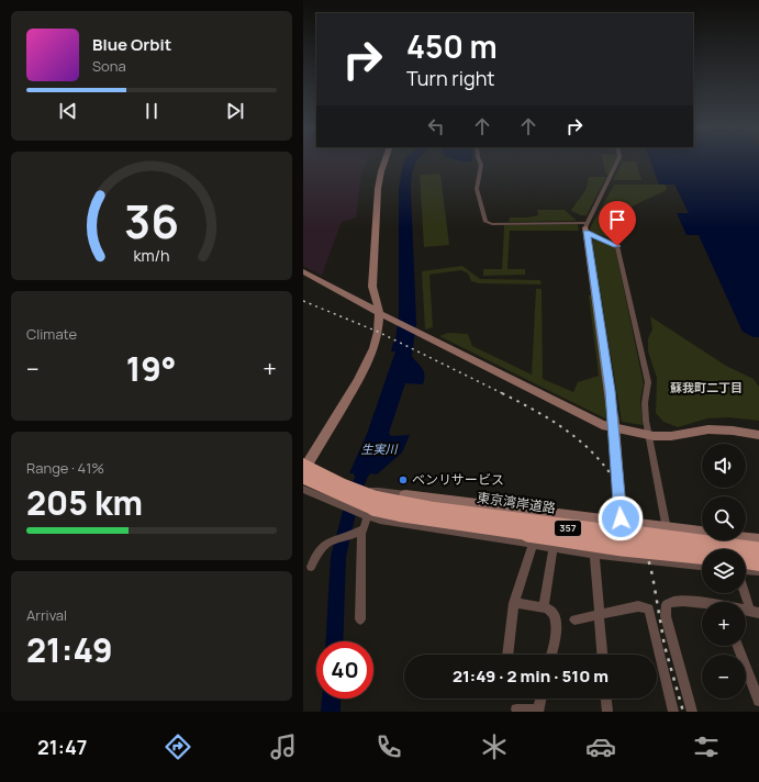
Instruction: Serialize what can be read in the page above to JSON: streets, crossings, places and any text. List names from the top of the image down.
{
  "streets": {
    "highway": ["東京湾岸道路", "357"]
  },
  "districts": ["蘇我町二丁目"],
  "water": ["生実川"],
  "places": ["ベンリサービス"],
  "page": {
    "turn": ["450 m", "Turn right"],
    "song": ["Blue Orbit", "Sona"],
    "tile": [
      "Climate",
      ["Range · 41%", "205 km"],
      ["Arrival", "21:49"]
    ],
    "heat": ["−", "19°", "+"],
    "map_buttons": ["+", "−"],
    "limit": "40",
    "trip": "21:49 · 2 min · 510 m",
    "tabs": "21:47",
    "gauge": ["36", "km/h"]
  }
}
